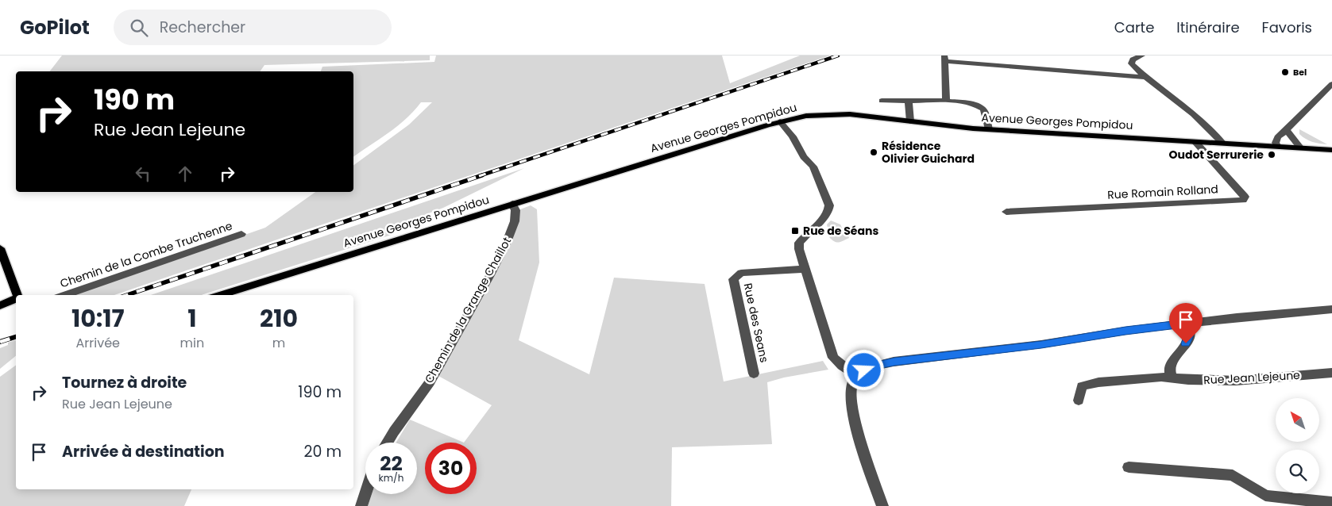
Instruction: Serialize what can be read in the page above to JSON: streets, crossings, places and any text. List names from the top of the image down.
{
  "streets": {
    "main road": ["Avenue Georges Pompidou"],
    "street": [
      "Rue Romain Rolland",
      "Chemin de la Combe Truchenne",
      "Chemin de la Grange Chaillot",
      "Rue des Seans",
      "Rue Jean Lejeune"
    ]
  },
  "crossings": [
    ["Avenue Georges Pompidou", "Rue Romain Rolland"],
    ["Avenue Georges Pompidou", "Chemin de la Grange Chaillot"]
  ],
  "places": {
    "other": ["Bel", "Résidence Olivier Guichard", "Oudot Serrurerie"],
    "transit": ["Rue de Séans"]
  },
  "north": "top left",
  "page": {
    "header": "GoPilot",
    "search": "Rechercher",
    "nav": ["Carte", "Itinéraire", "Favoris"],
    "turn": ["190 m", "Rue Jean Lejeune"],
    "eta": [
      "10:17",
      "Arrivée",
      "1",
      "min",
      "210",
      "m"
    ],
    "list": [
      {
        "name": "Tournez à droite",
        "note": "Rue Jean Lejeune",
        "value": "190 m"
      },
      {
        "name": "Arrivée à destination",
        "value": "20 m"
      }
    ],
    "speed": "22 km/h",
    "limit": "30"
  }
}
